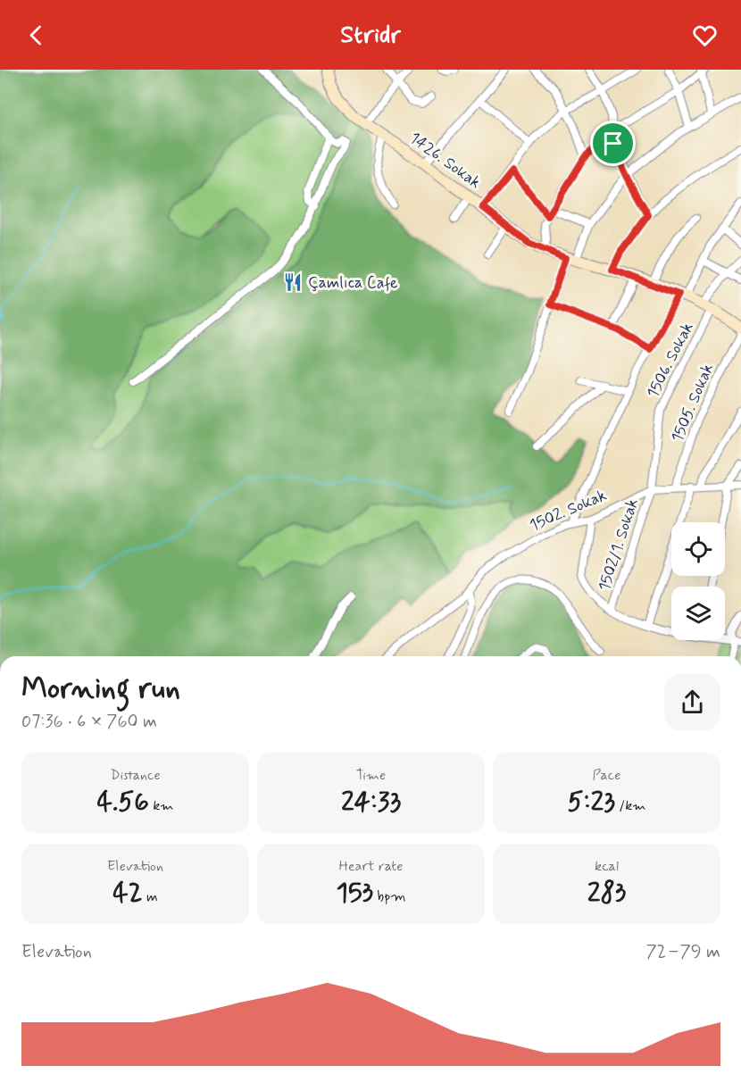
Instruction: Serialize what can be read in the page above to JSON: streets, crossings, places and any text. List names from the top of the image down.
{
  "streets": {
    "main road": ["1426. Sokak"],
    "street": [
      "1506. Sokak",
      "1505. Sokak",
      "1502. Sokak",
      "1502/1. Sokak"
    ]
  },
  "crossings": [
    ["1426. Sokak", "1506. Sokak"],
    ["1506. Sokak", "1502. Sokak"],
    ["1506. Sokak", "1502/1. Sokak"],
    ["1505. Sokak", "1502. Sokak"],
    ["1502. Sokak", "1502/1. Sokak"]
  ],
  "places": {
    "restaurant": ["Çamlıca Cafe"]
  },
  "page": {
    "header": "Stridr",
    "heading": ["Morning run", "07:36 · 6 × 760 m"],
    "stats": [
      ["Distance", "4.56 km"],
      ["Time", "24:33"],
      ["Pace", "5:23 /km"],
      ["Elevation", "42 m"],
      ["Heart rate", "153 bpm"],
      ["kcal", "283"]
    ],
    "chart": ["Elevation", "72–79 m"]
  }
}
